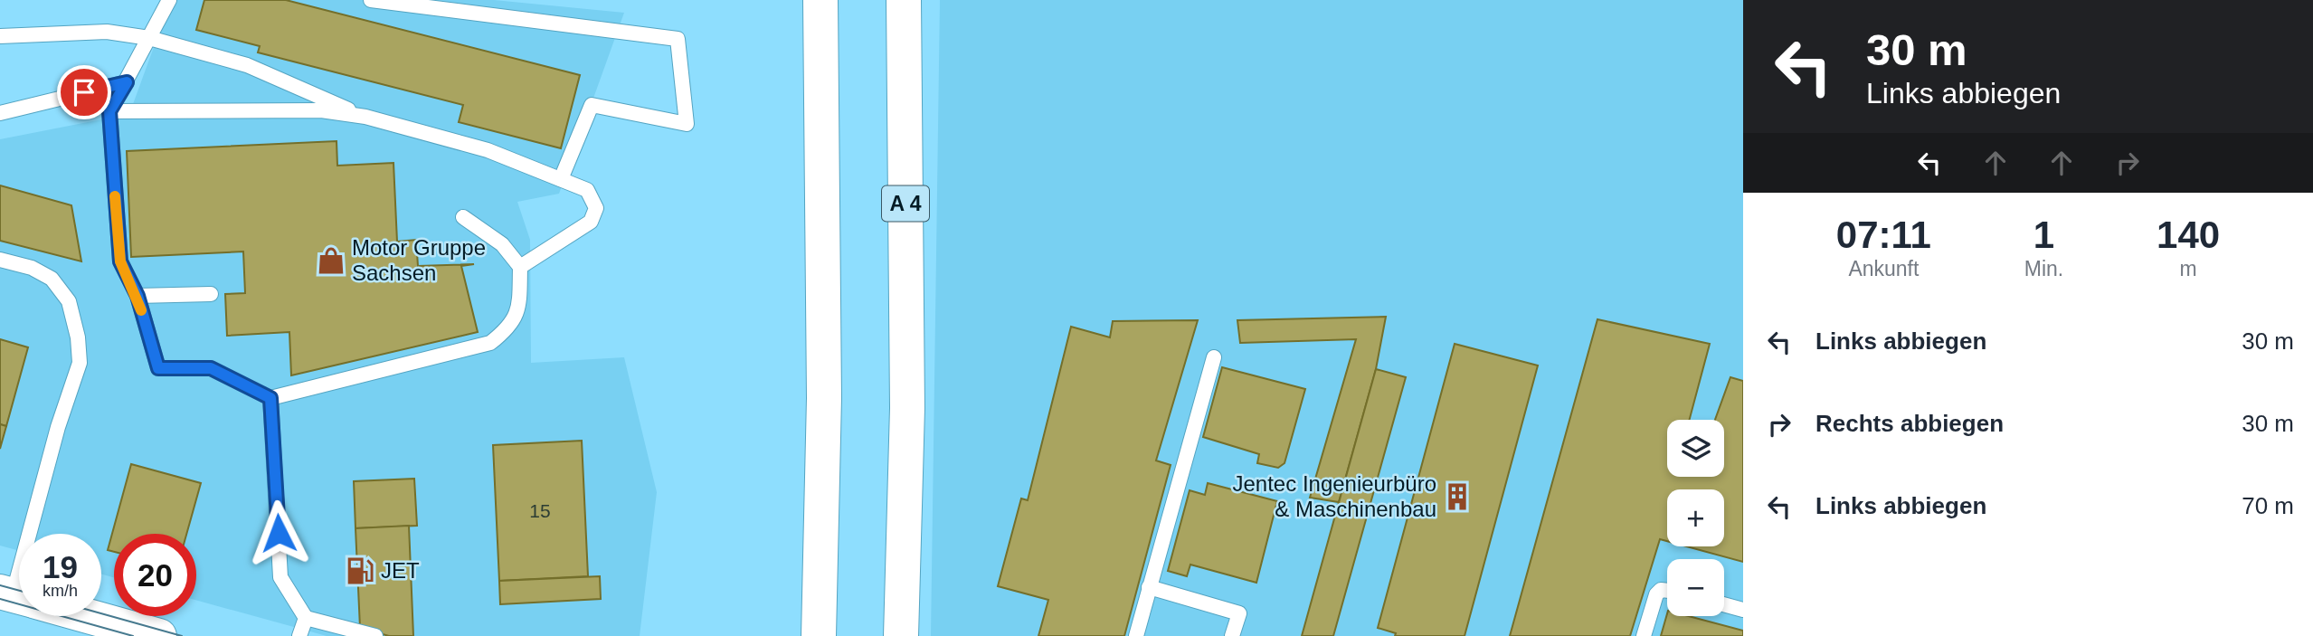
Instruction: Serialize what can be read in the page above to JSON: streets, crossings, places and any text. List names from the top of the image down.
{
  "streets": {
    "main road": ["A 4"]
  },
  "places": {
    "shop": ["Motor Gruppe Sachsen"],
    "building": ["Jentec Ingenieurbüro & Maschinenbau"],
    "fuel station": ["JET"]
  },
  "house_numbers": ["15"],
  "page": {
    "turn": ["30 m", "Links abbiegen"],
    "eta": [
      "07:11",
      "Ankunft",
      "1",
      "Min.",
      "140",
      "m"
    ],
    "list": [
      {
        "name": "Links abbiegen",
        "value": "30 m"
      },
      {
        "name": "Rechts abbiegen",
        "value": "30 m"
      },
      {
        "name": "Links abbiegen",
        "value": "70 m"
      }
    ],
    "map_buttons": ["+", "−"],
    "speed": "19 km/h",
    "limit": "20"
  }
}
